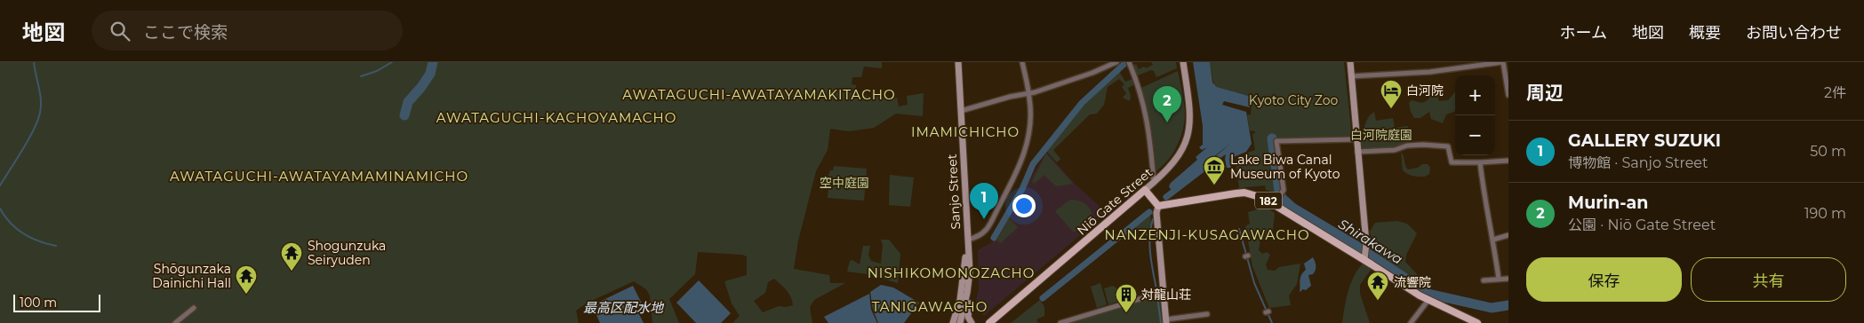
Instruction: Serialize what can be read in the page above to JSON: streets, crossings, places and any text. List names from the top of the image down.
{
  "streets": {
    "main road": ["182", "Niō Gate Street"],
    "street": ["Sanjo Street"]
  },
  "districts": [
    "AWATAGUCHI-AWATAYAMAKITACHO",
    "AWATAGUCHI-KACHOYAMACHO",
    "IMAMICHICHO",
    "AWATAGUCHI-AWATAYAMAMINAMICHO",
    "NANZENJI-KUSAGAWACHO",
    "NISHIKOMONOZACHO",
    "TANIGAWACHO"
  ],
  "water": ["Shirakawa", "最高区配水地"],
  "parks": ["Kyoto City Zoo", "白河院庭園", "空中庭園"],
  "places": {
    "hotel": ["白河院"],
    "museum": ["Lake Biwa Canal Museum of Kyoto"],
    "temple": ["Shogunzuka Seiryuden", "Shōgunzaka Dainichi Hall", "流響院"],
    "building": ["対龍山荘"]
  },
  "scale_bar": "100 m",
  "page": {
    "header": "地図",
    "search": "ここで検索",
    "nav": [
      "ホーム",
      "地図",
      "概要",
      "お問い合わせ"
    ],
    "heading": ["周辺", "2件"],
    "map_buttons": ["+", "−"],
    "pins": ["2", "1"],
    "list": [
      {
        "mark": "1",
        "name": "GALLERY SUZUKI",
        "note": "博物館 · Sanjo Street",
        "value": "50 m"
      },
      {
        "mark": "2",
        "name": "Murin-an",
        "note": "公園 · Niō Gate Street",
        "value": "190 m"
      }
    ],
    "buttons": ["保存", "共有"],
    "scale": "100 m"
  }
}
